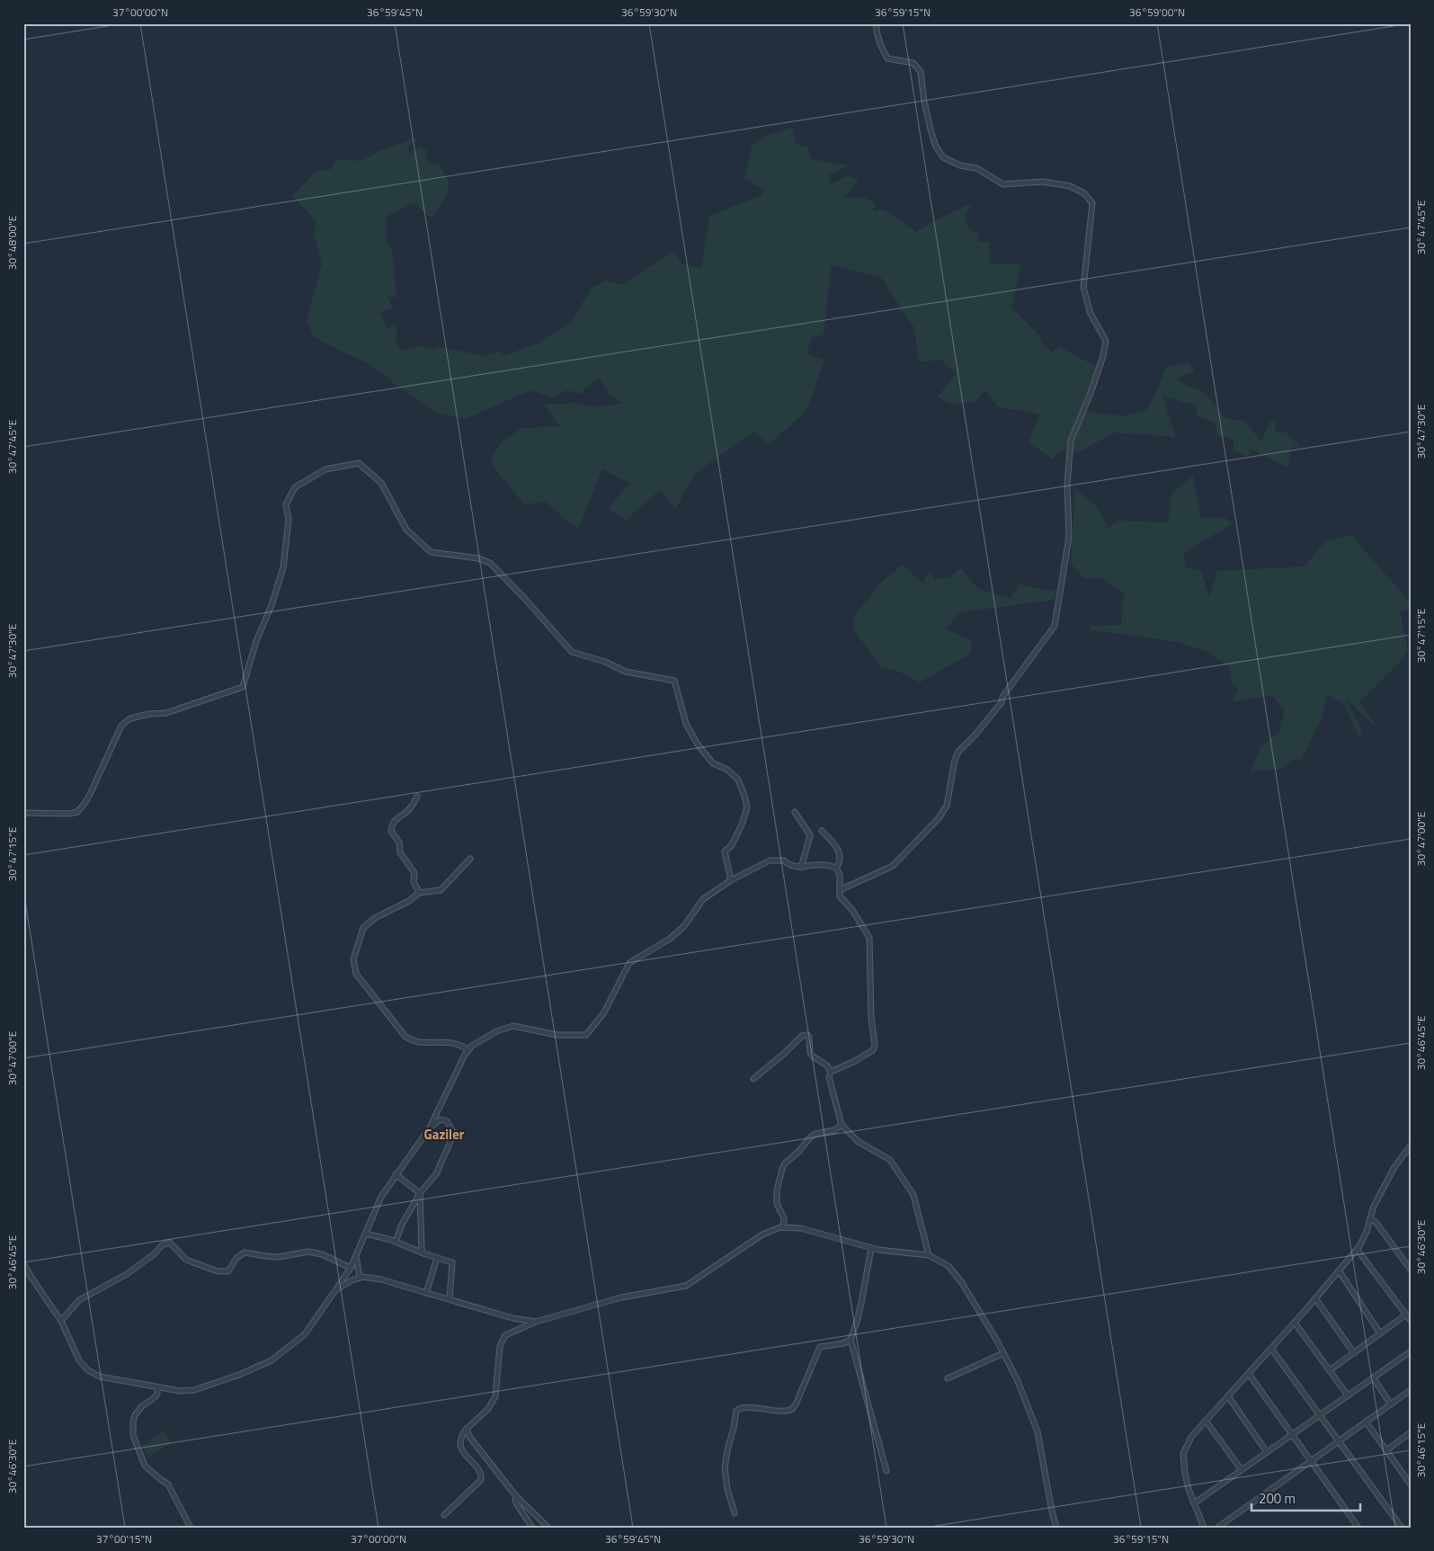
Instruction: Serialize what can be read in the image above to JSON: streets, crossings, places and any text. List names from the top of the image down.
{
  "districts": ["Gaziler"],
  "scale_bar": "200 m",
  "coordinates": [
    "37°00'00\"N",
    "36°59'45\"N",
    "36°59'30\"N",
    "36°59'15\"N",
    "36°59'00\"N",
    "30°47'45\"E",
    "30°48'00\"E",
    "30°47'30\"E",
    "30°47'15\"E",
    "30°47'00\"E",
    "30°46'45\"E",
    "30°46'30\"E",
    "30°46'15\"E",
    "37°00'15\"N"
  ]
}
